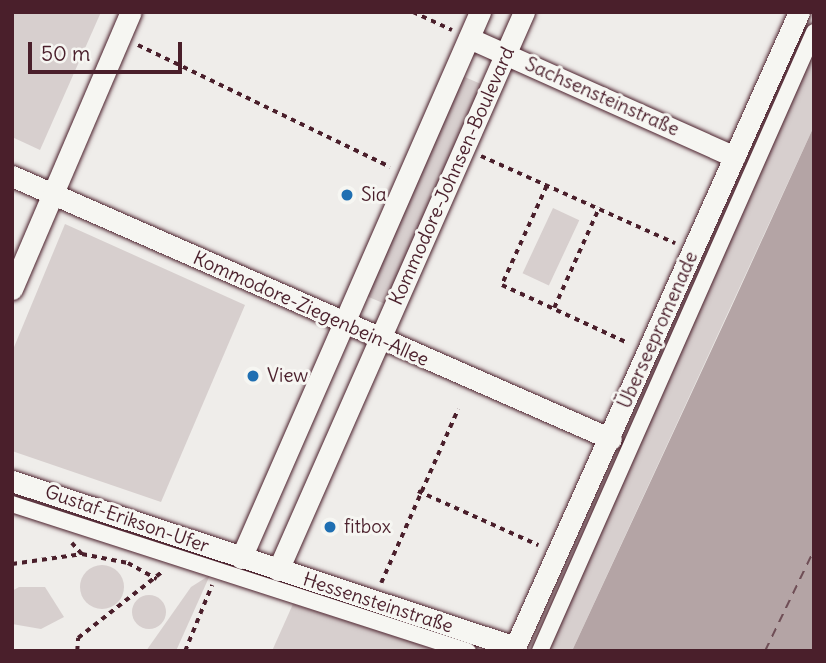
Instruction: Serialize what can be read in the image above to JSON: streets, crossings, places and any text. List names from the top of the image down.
{
  "streets": {
    "street": [
      "Sachsensteinstraße",
      "Kommodore-Johnsen-Boulevard",
      "Kommodore-Ziegenbein-Allee",
      "Überseepromenade",
      "Gustaf-Erikson-Ufer",
      "Hessensteinstraße"
    ]
  },
  "crossings": [
    ["Sachsensteinstraße", "Kommodore-Johnsen-Boulevard"],
    ["Sachsensteinstraße", "Überseepromenade"],
    ["Kommodore-Johnsen-Boulevard", "Kommodore-Ziegenbein-Allee"],
    ["Kommodore-Johnsen-Boulevard", "Hessensteinstraße"],
    ["Kommodore-Ziegenbein-Allee", "Überseepromenade"],
    ["Überseepromenade", "Hessensteinstraße"],
    ["Gustaf-Erikson-Ufer", "Hessensteinstraße"]
  ],
  "places": ["Sia", "View", "fitbox"],
  "scale_bar": "50 m"
}
